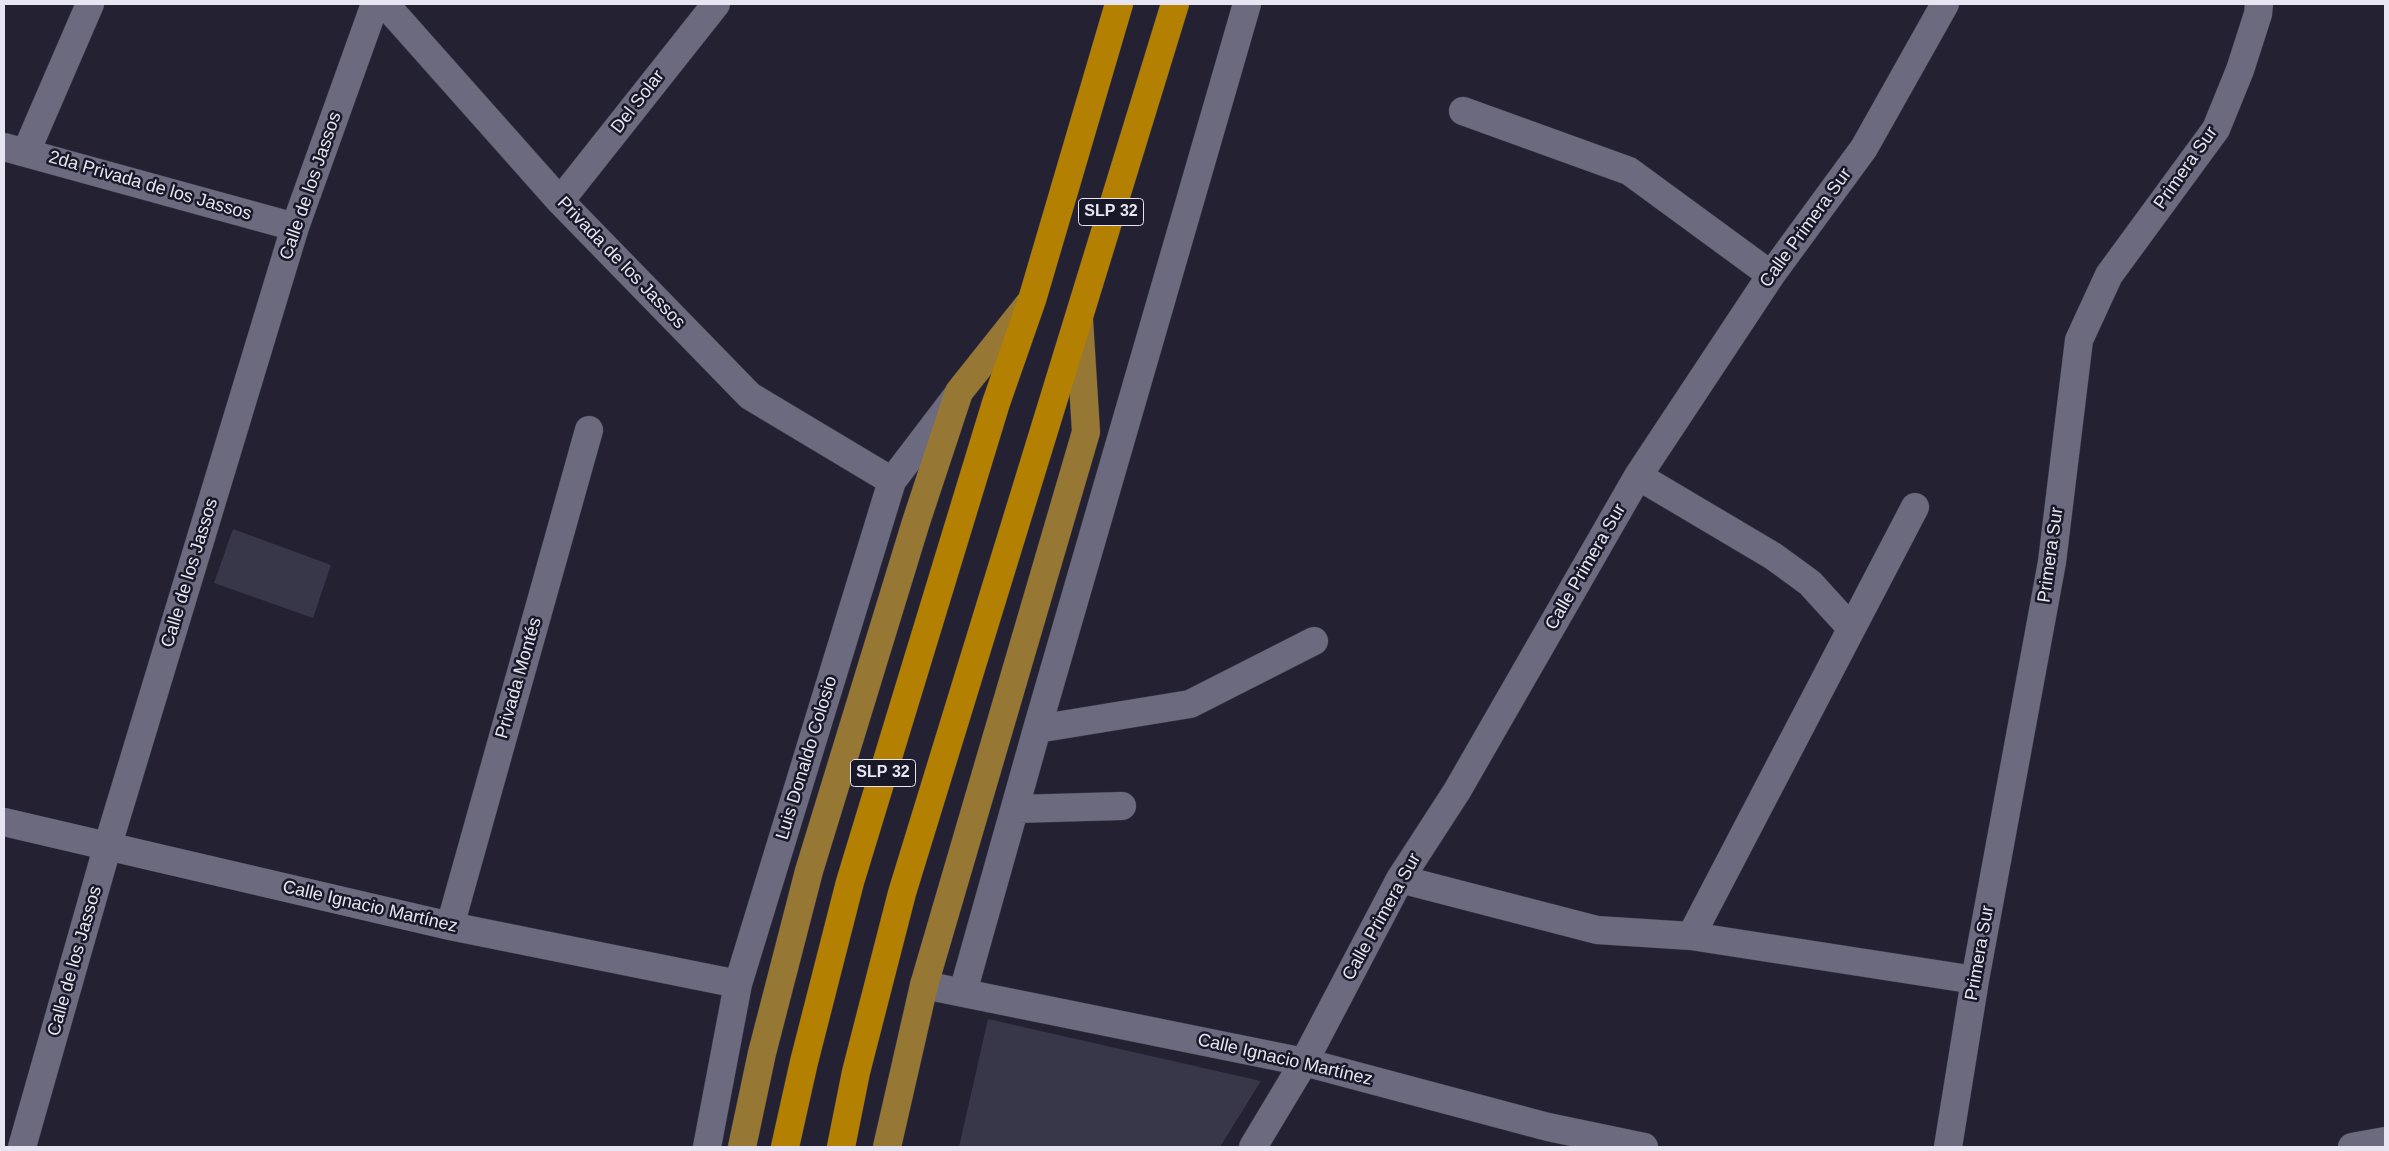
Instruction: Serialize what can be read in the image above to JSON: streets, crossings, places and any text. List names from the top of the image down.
{
  "streets": {
    "highway": ["SLP 32"],
    "street": [
      "Del Solar",
      "Primera Sur",
      "2da Privada de los Jassos",
      "Calle de los Jassos",
      "Calle Primera Sur",
      "Privada de los Jassos",
      "Privada Montés",
      "Luis Donaldo Colosio",
      "Calle Ignacio Martínez"
    ]
  },
  "crossings": [
    ["Del Solar", "Privada de los Jassos"],
    ["2da Privada de los Jassos", "Calle de los Jassos"],
    ["Calle de los Jassos", "Calle Ignacio Martínez"],
    ["Calle Primera Sur", "Calle Ignacio Martínez"],
    ["Privada de los Jassos", "Luis Donaldo Colosio"],
    ["Privada Montés", "Calle Ignacio Martínez"],
    ["Luis Donaldo Colosio", "Calle Ignacio Martínez"]
  ]
}
